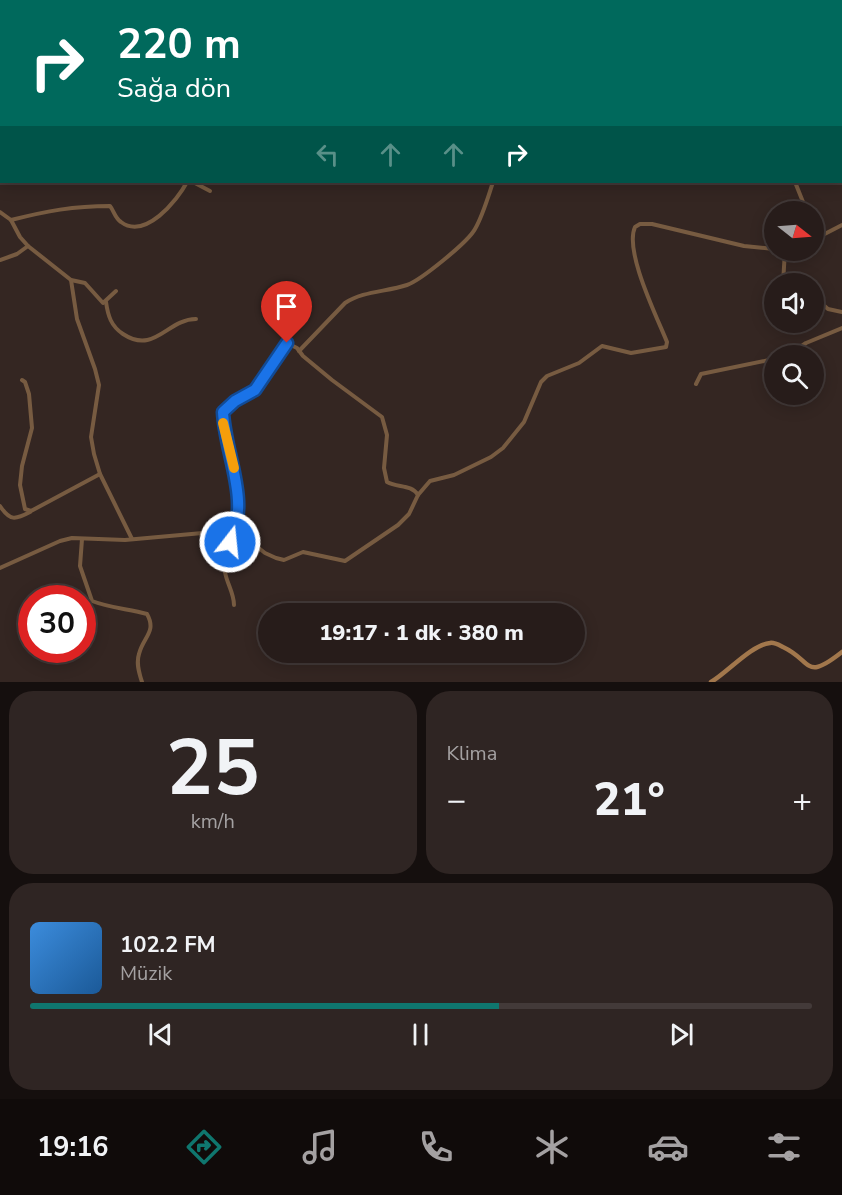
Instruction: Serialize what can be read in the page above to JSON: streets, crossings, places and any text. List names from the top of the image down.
{
  "north": "right",
  "page": {
    "turn": ["220 m", "Sağa dön"],
    "limit": "30",
    "trip": "19:17 · 1 dk · 380 m",
    "tile": [
      ["25", "km/h"],
      "Klima"
    ],
    "heat": ["−", "21°", "+"],
    "song": ["102.2 FM", "Müzik"],
    "tabs": "19:16"
  }
}
